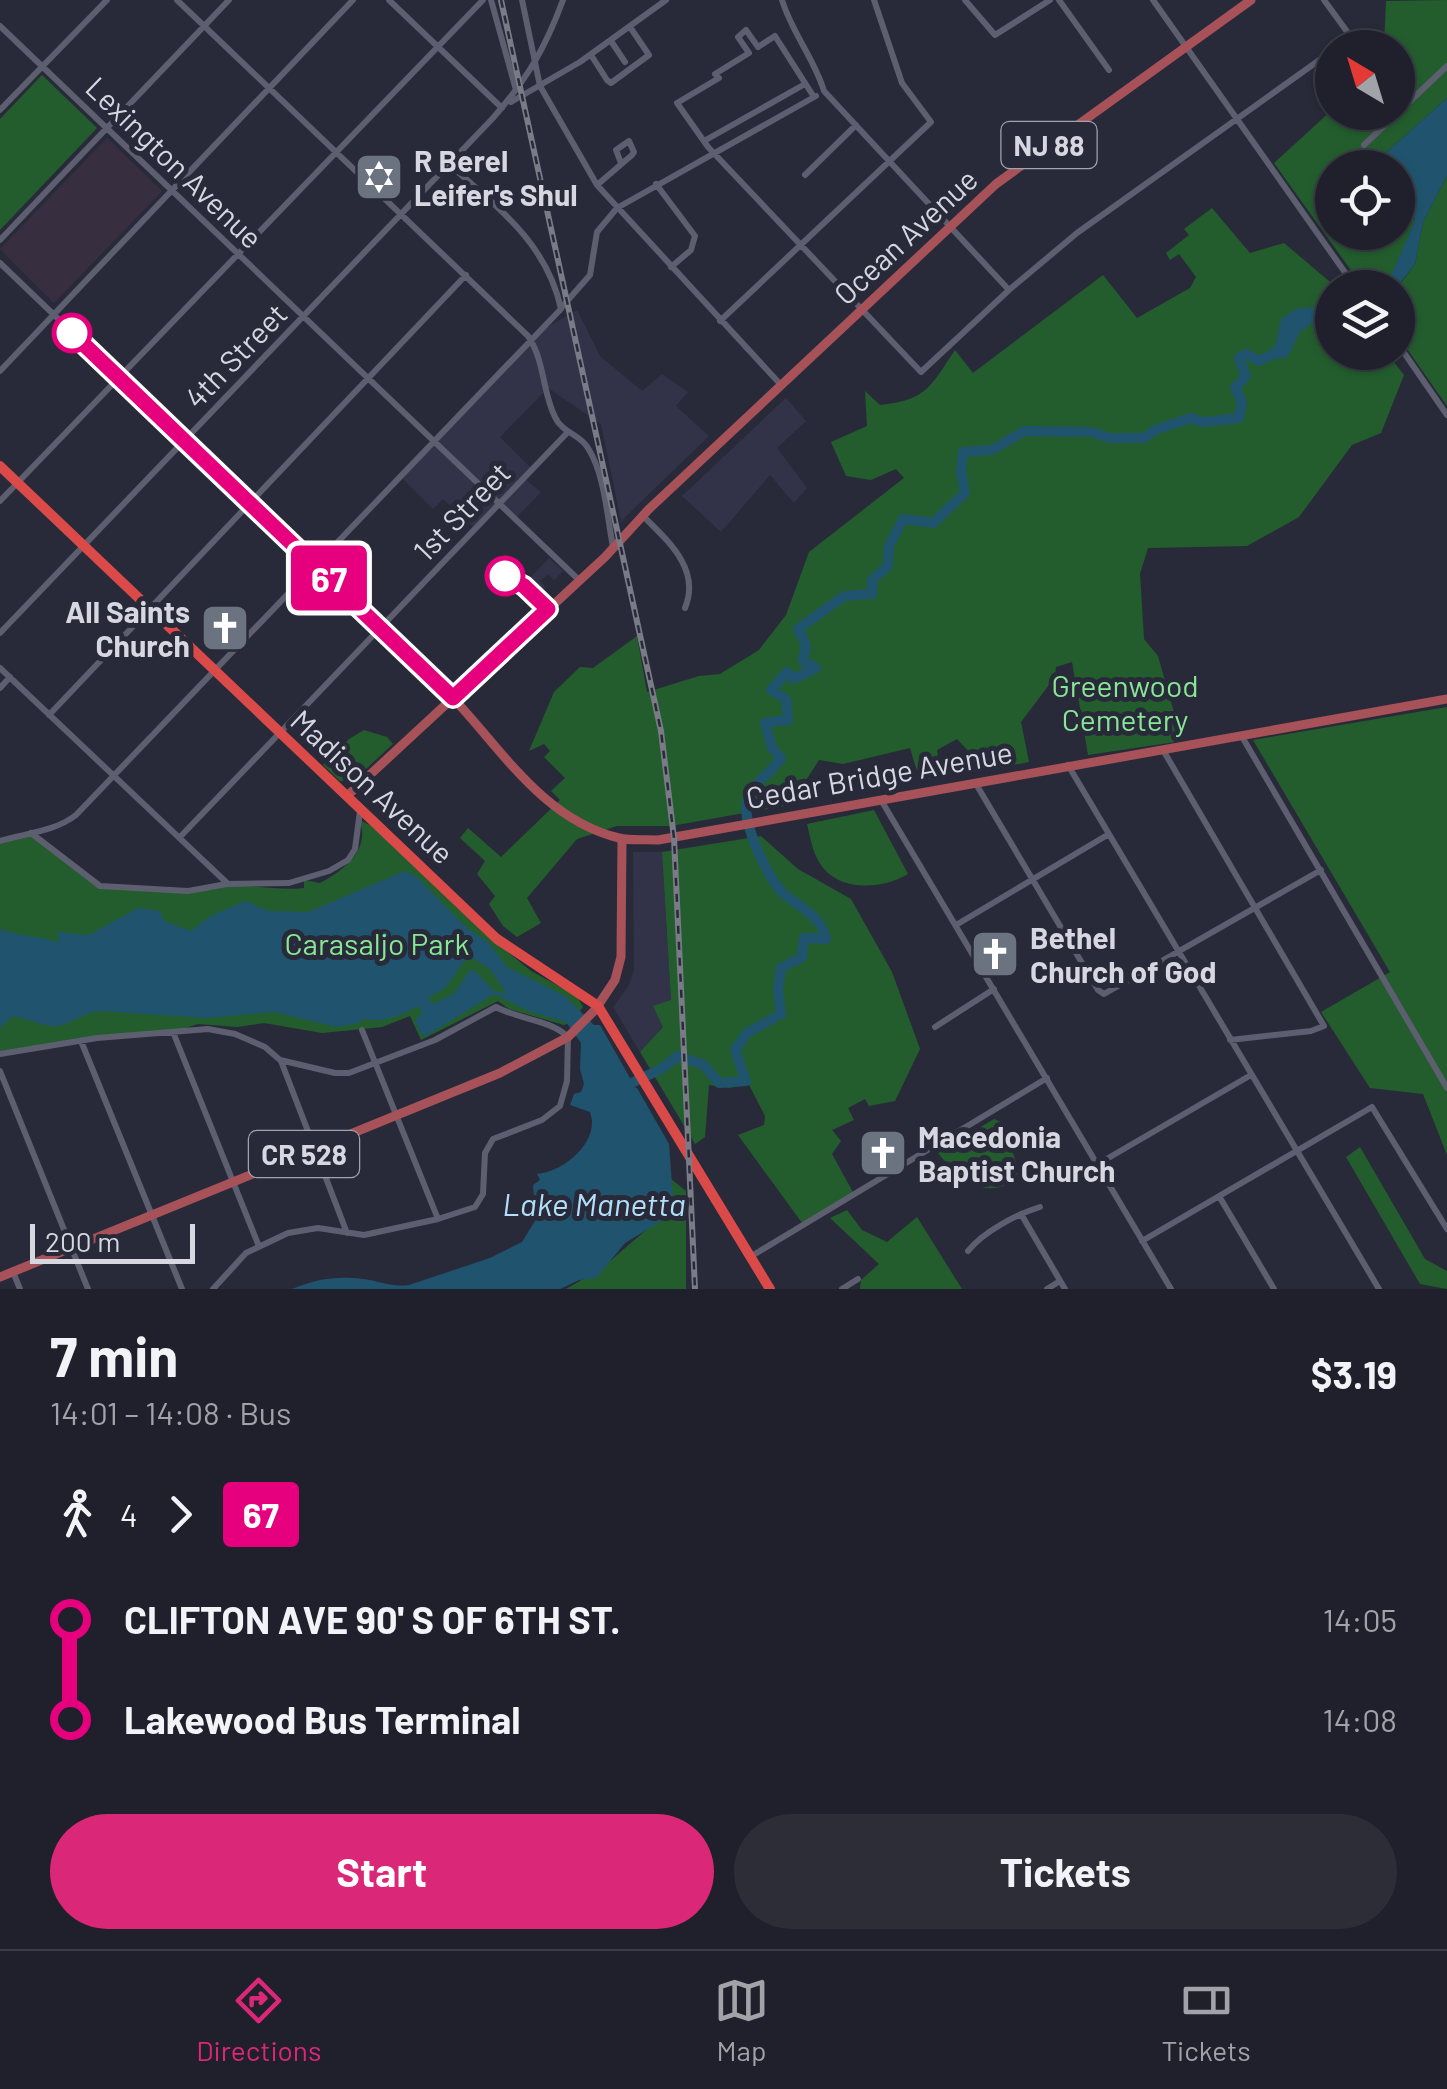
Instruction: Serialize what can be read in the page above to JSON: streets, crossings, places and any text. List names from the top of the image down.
{
  "streets": {
    "highway": ["Madison Avenue"],
    "main road": [
      "NJ 88",
      "Ocean Avenue",
      "Cedar Bridge Avenue",
      "CR 528"
    ],
    "street": ["Lexington Avenue", "4th Street", "1st Street"]
  },
  "crossings": [
    ["NJ 88", "Lexington Avenue"],
    ["NJ 88", "Ocean Avenue"],
    ["NJ 88", "Madison Avenue"],
    ["Lexington Avenue", "4th Street"],
    ["Lexington Avenue", "1st Street"],
    ["4th Street", "Madison Avenue"],
    ["1st Street", "Madison Avenue"],
    ["Cedar Bridge Avenue", "CR 528"],
    ["Madison Avenue", "CR 528"]
  ],
  "water": ["Lake Manetta"],
  "parks": ["Greenwood Cemetery", "Carasaljo Park"],
  "places": {
    "synagogue": ["R Berel Leifer's Shul"],
    "church": ["All Saints Church", "Bethel Church of God", "Macedonia Baptist Church"]
  },
  "lines": ["bus line 67"],
  "scale_bar": "200 m",
  "north": "top left",
  "page": {
    "on_map": "67",
    "scale": "200 m",
    "heading": ["7 min", "14:01 – 14:08 · Bus", "$3.19"],
    "legs": ["4", "67"],
    "list": [
      {
        "name": "CLIFTON AVE 90' S OF 6TH ST.",
        "value": "14:05"
      },
      {
        "name": "Lakewood Bus Terminal",
        "value": "14:08"
      }
    ],
    "buttons": ["Start", "Tickets"],
    "tabs": ["Directions", "Map", "Tickets"]
  }
}
